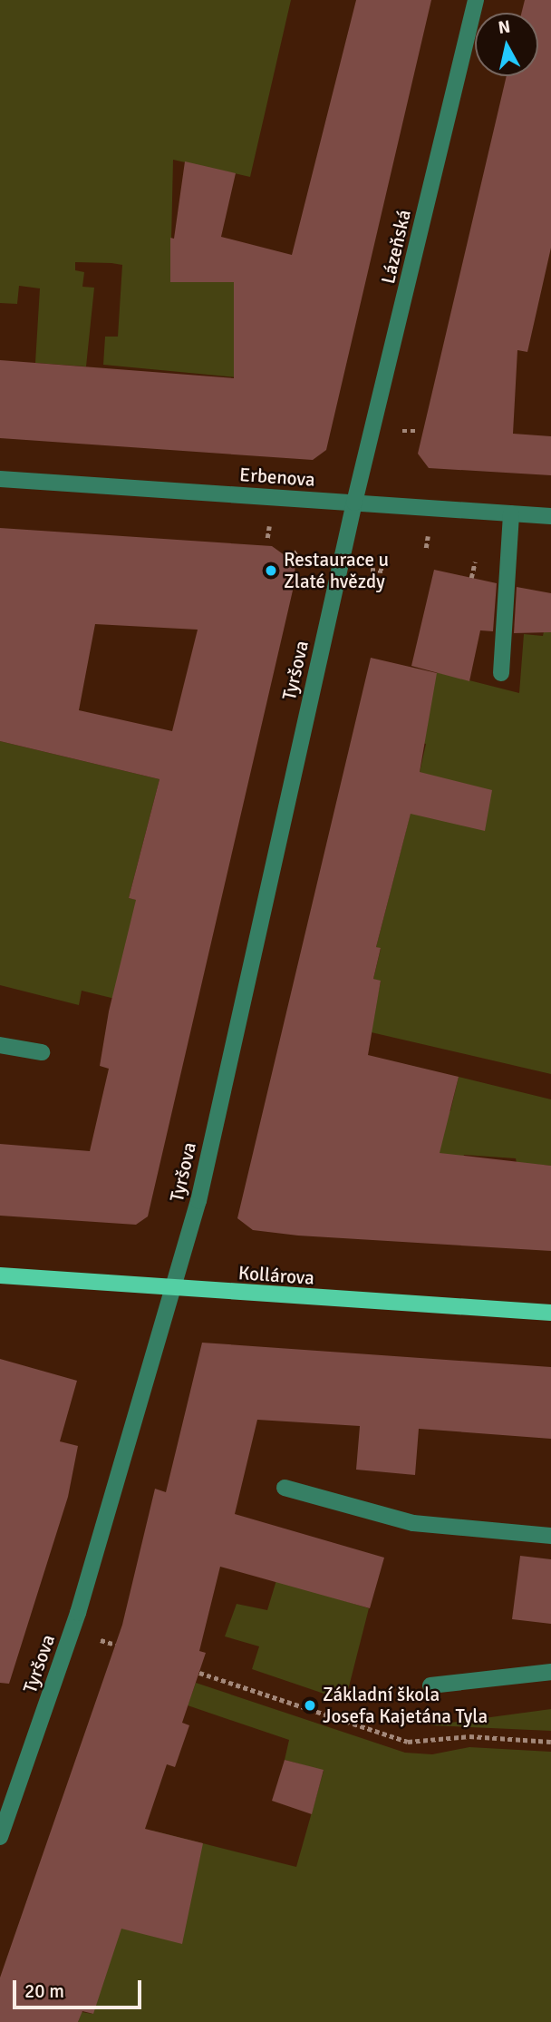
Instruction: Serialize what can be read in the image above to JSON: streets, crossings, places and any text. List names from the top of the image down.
{
  "streets": {
    "main road": ["Kollárova"],
    "street": ["Lázeňská", "Erbenova", "Tyršova"]
  },
  "crossings": [
    ["Lázeňská", "Erbenova"],
    ["Lázeňská", "Tyršova"],
    ["Erbenova", "Tyršova"],
    ["Tyršova", "Kollárova"]
  ],
  "places": ["Restaurace u Zlaté hvězdy", "Základní škola Josefa Kajetána Tyla"],
  "scale_bar": "20 m",
  "north": "top"
}
